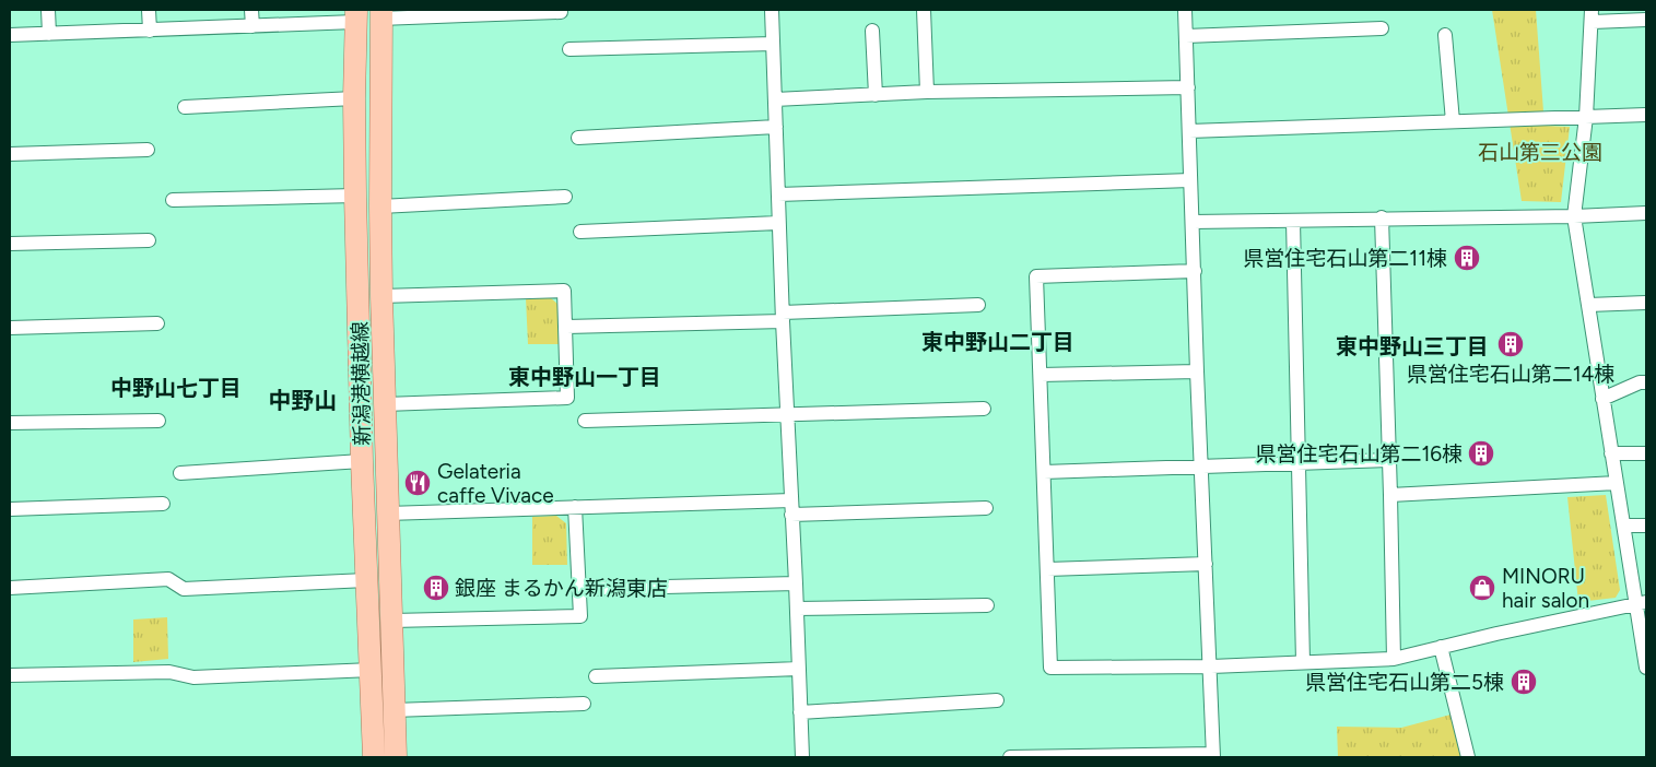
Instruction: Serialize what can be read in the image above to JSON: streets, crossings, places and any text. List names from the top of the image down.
{
  "streets": {
    "main road": ["新潟港横越線"]
  },
  "districts": [
    "東中野山二丁目",
    "東中野山三丁目",
    "東中野山一丁目",
    "中野山七丁目",
    "中野山"
  ],
  "parks": ["石山第三公園"],
  "places": {
    "building": [
      "県営住宅石山第二11棟",
      "県営住宅石山第二14棟",
      "県営住宅石山第二16棟",
      "銀座 まるかん新潟東店",
      "県営住宅石山第二5棟"
    ],
    "restaurant": ["Gelateria caffe Vivace"],
    "shop": ["MINORU hair salon"]
  }
}
